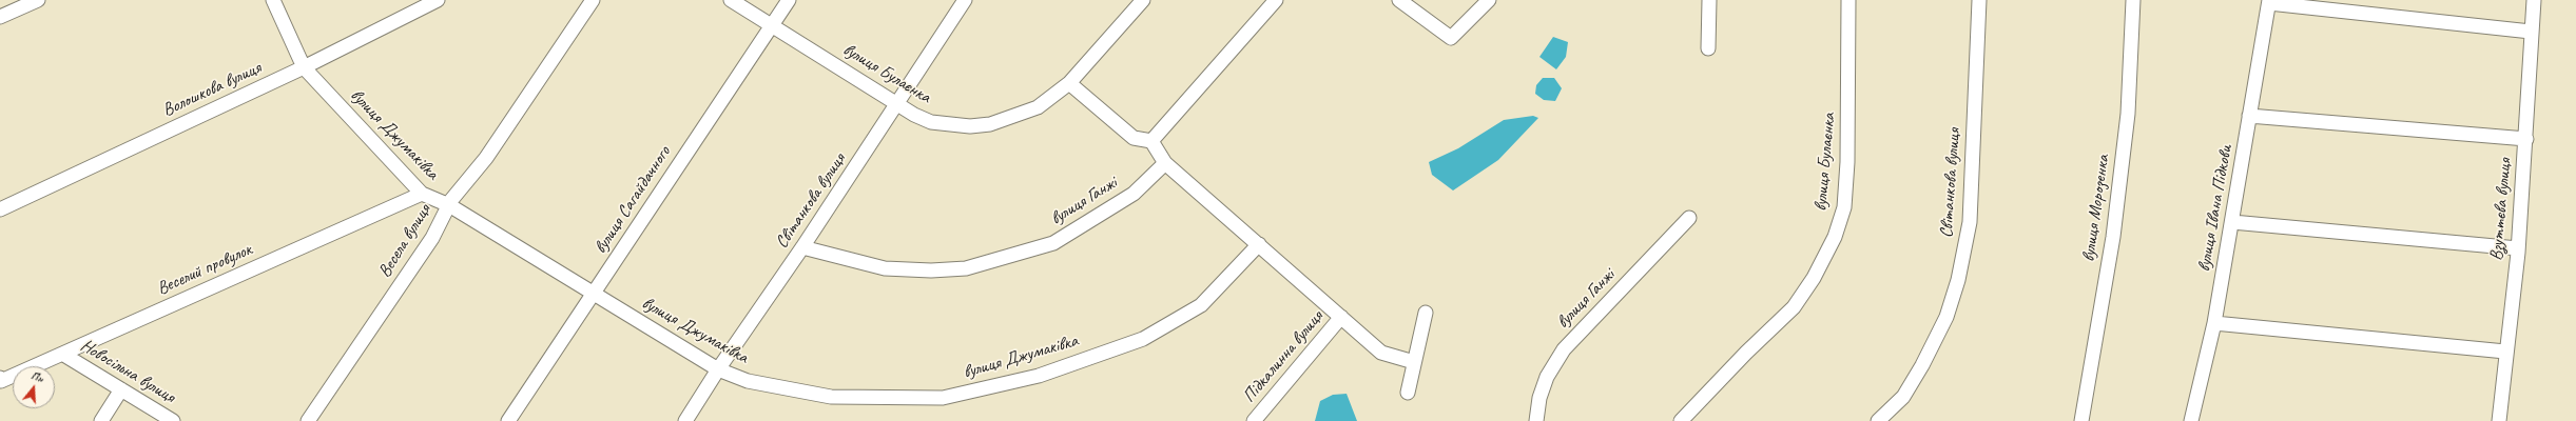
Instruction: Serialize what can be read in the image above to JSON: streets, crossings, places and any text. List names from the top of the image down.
{
  "streets": {
    "street": [
      "вулиця Булаєнка",
      "Волошкова вулиця",
      "вулиця Джумаківка",
      "Світанкова вулиця",
      "вулиця Сагайдачного",
      "вулиця Ганжі",
      "вулиця Морозенка",
      "вулиця Івана Підкови",
      "Взуттєва вулиця",
      "Весела вулиця",
      "Веселий провулок",
      "Підкалинна вулиця",
      "Новосільна вулиця"
    ]
  },
  "crossings": [
    ["вулиця Булаєнка", "Світанкова вулиця"],
    ["вулиця Булаєнка", "вулиця Сагайдачного"],
    ["Волошкова вулиця", "вулиця Джумаківка"],
    ["вулиця Джумаківка", "Світанкова вулиця"],
    ["вулиця Джумаківка", "вулиця Сагайдачного"],
    ["вулиця Джумаківка", "Весела вулиця"],
    ["вулиця Джумаківка", "Веселий провулок"],
    ["Світанкова вулиця", "вулиця Ганжі"],
    ["Веселий провулок", "Новосільна вулиця"]
  ],
  "north": "top"
}
